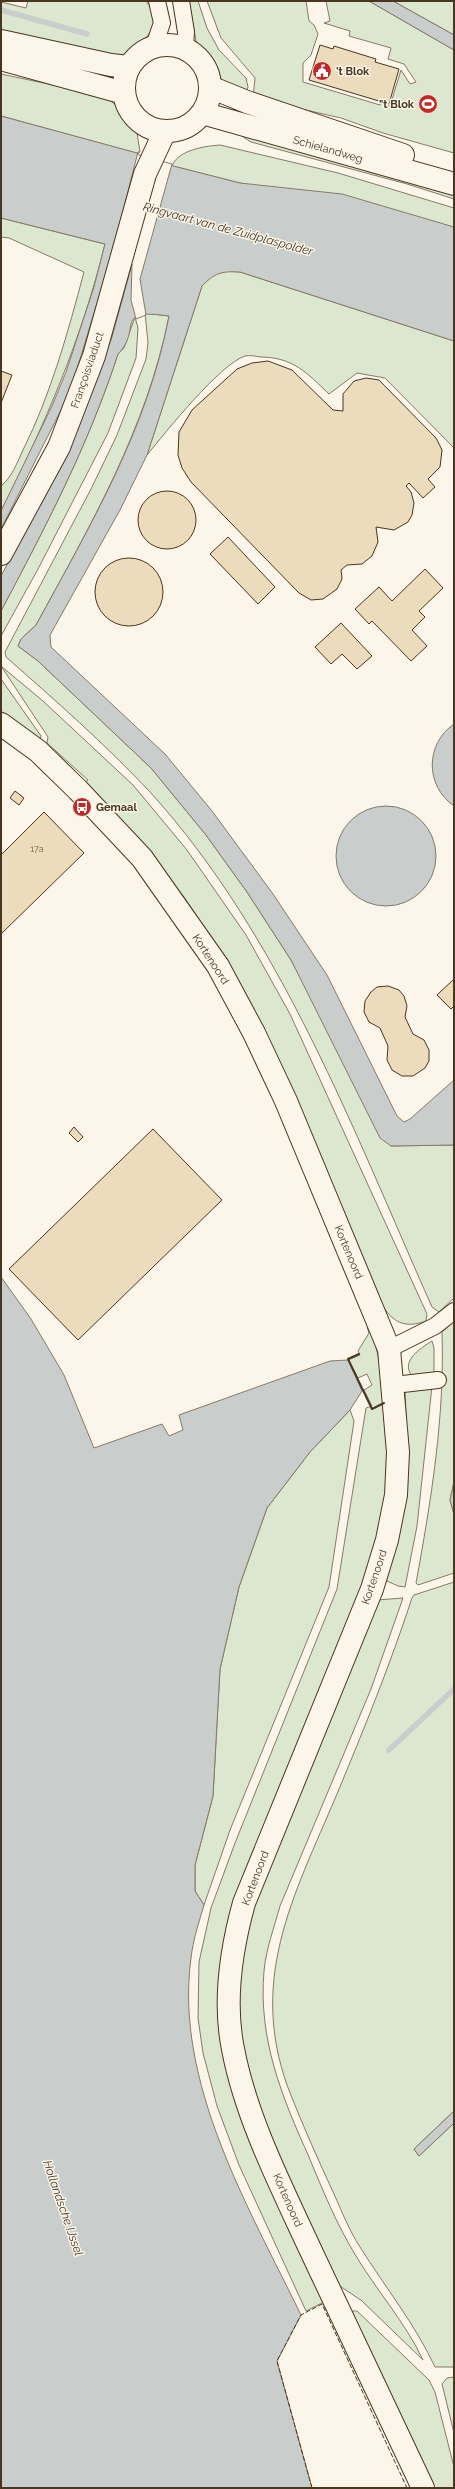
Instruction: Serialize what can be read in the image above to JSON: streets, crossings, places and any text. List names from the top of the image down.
{
  "streets": {
    "street": ["Schielandweg", "Françoisviaduct", "Kortenoord"]
  },
  "crossings": [
    ["Schielandweg", "Françoisviaduct"]
  ],
  "water": ["Ringvaart van de Zuidplaspolder", "Hollandsche IJssel"],
  "places": {
    "public building": ["'t Blok"],
    "sports": ["\"t Blok"],
    "bus stop": ["Gemaal"]
  },
  "house_numbers": ["17a"]
}
